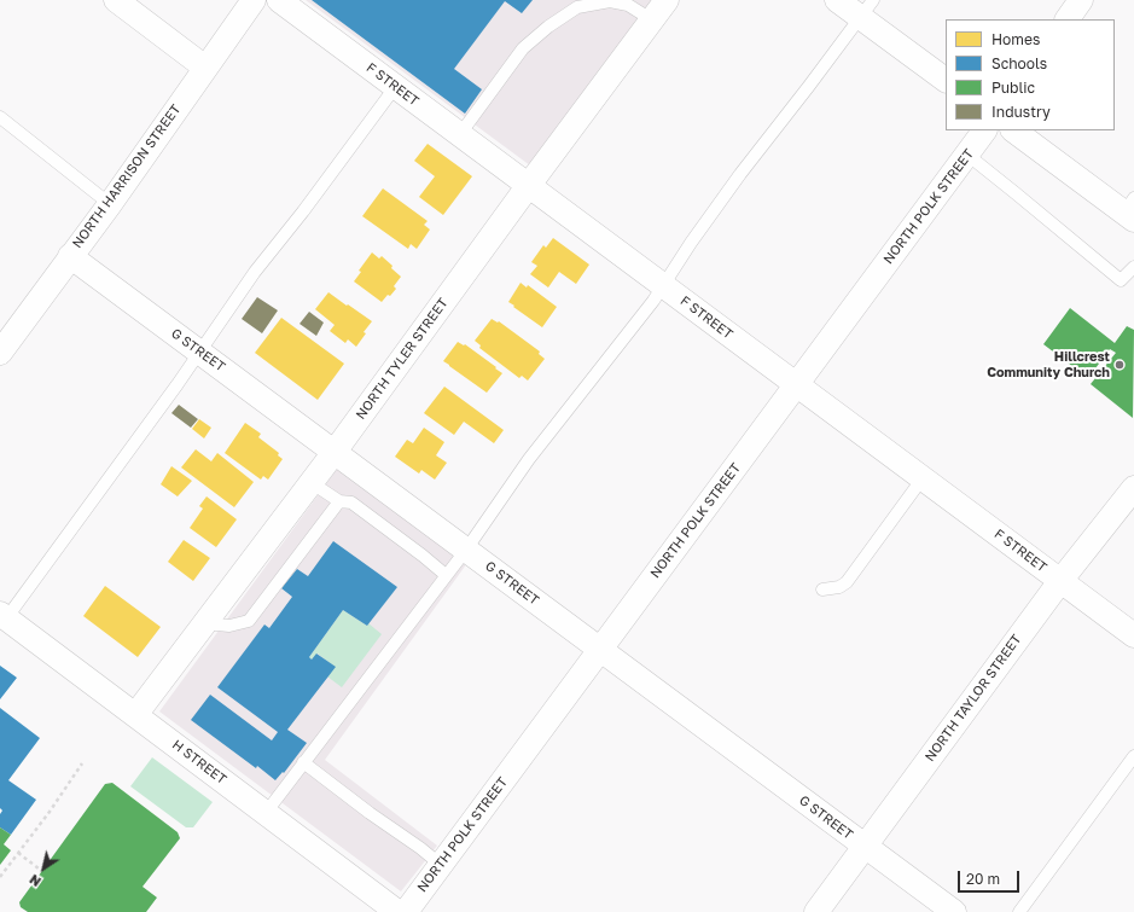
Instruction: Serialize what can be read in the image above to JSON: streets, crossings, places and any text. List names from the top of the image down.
{
  "streets": {
    "street": [
      "F STREET",
      "NORTH HARRISON STREET",
      "NORTH POLK STREET",
      "G STREET",
      "NORTH TYLER STREET",
      "NORTH TAYLOR STREET",
      "H STREET"
    ]
  },
  "crossings": [
    ["F STREET", "NORTH POLK STREET"],
    ["F STREET", "NORTH TYLER STREET"],
    ["F STREET", "NORTH TAYLOR STREET"],
    ["NORTH HARRISON STREET", "G STREET"],
    ["NORTH POLK STREET", "G STREET"],
    ["G STREET", "NORTH TYLER STREET"],
    ["G STREET", "NORTH TAYLOR STREET"],
    ["NORTH TYLER STREET", "H STREET"]
  ],
  "places": ["Hillcrest Community Church"],
  "legend": [
    "Homes",
    "Schools",
    "Public",
    "Industry"
  ],
  "scale_bar": "20 m",
  "north": "bottom left"
}
